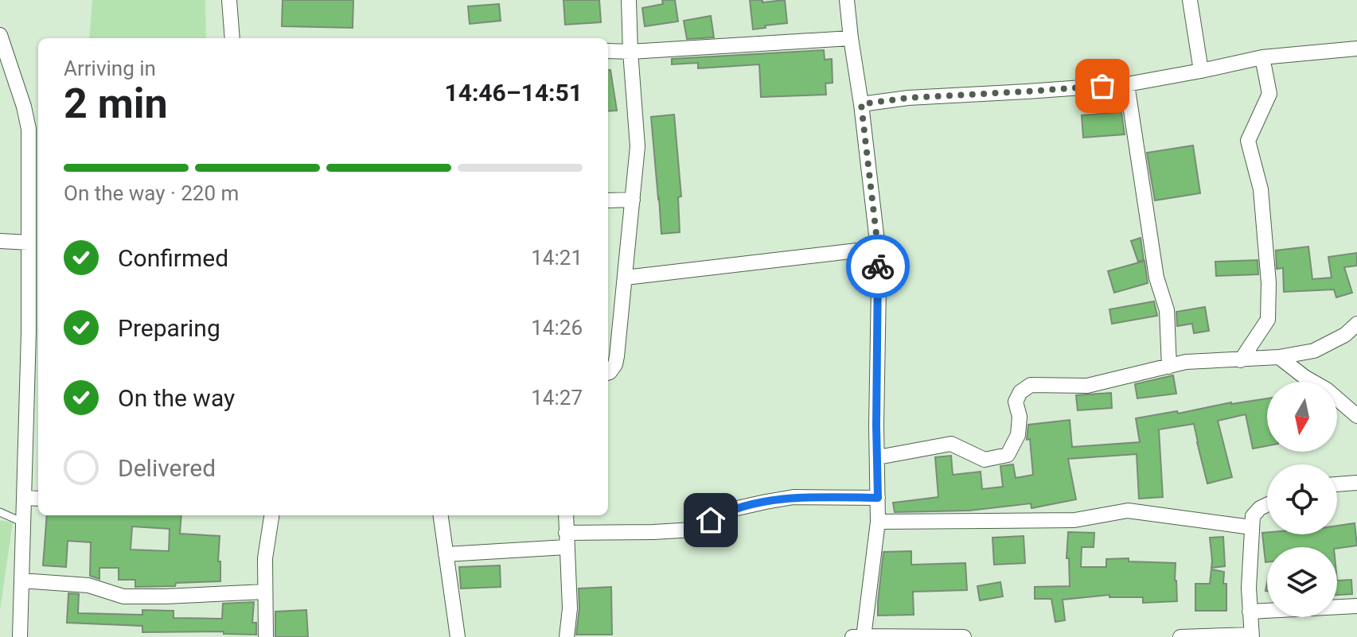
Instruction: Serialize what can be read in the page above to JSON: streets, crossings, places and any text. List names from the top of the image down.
{
  "north": "bottom",
  "page": {
    "heading": ["2 min", "Arriving in", "14:46–14:51"],
    "bar": "On the way · 220 m",
    "list": [
      ["Confirmed", "14:21"],
      ["Preparing", "14:26"],
      ["On the way", "14:27"],
      "Delivered"
    ]
  }
}
